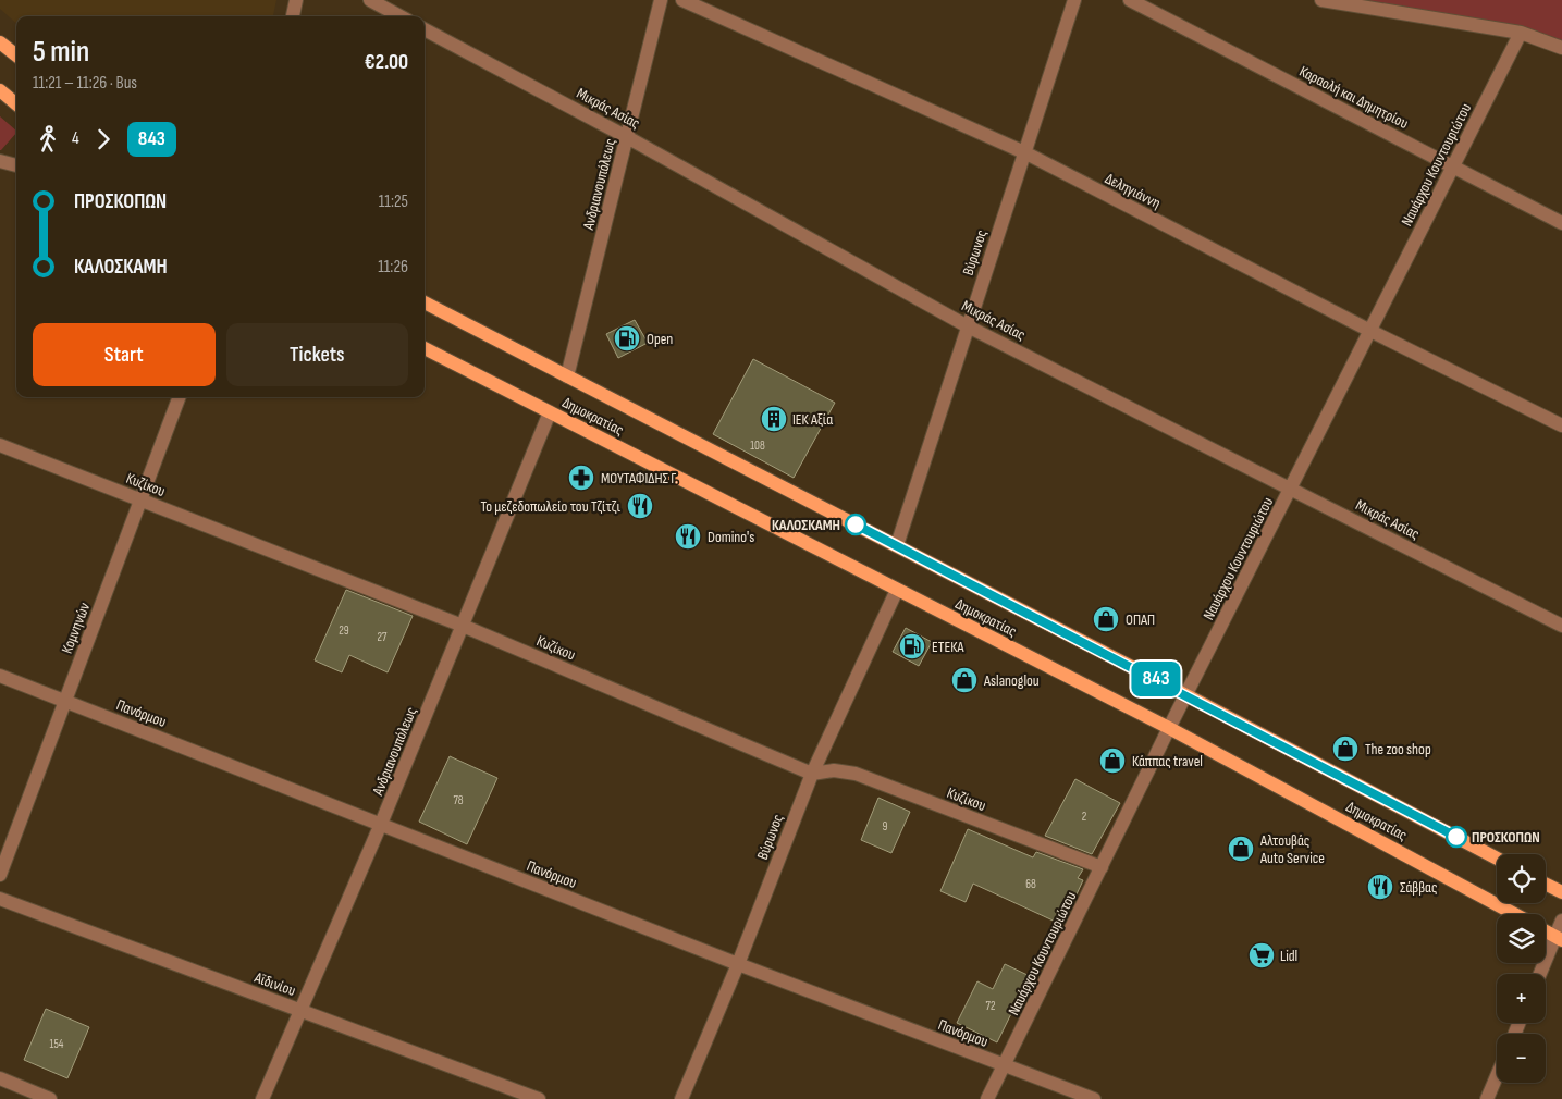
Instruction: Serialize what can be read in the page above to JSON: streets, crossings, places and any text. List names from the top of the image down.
{
  "streets": {
    "main road": ["Δημοκρατίας"],
    "street": [
      "Καραολή και Δημητρίου",
      "Μικράς Ασίας",
      "Ναυάρχου Κουντουριώτου",
      "Ανδριανουπόλεως",
      "Δεληγιάννη",
      "Βύρωνος",
      "Κυζίκου",
      "Κομνηνών",
      "Πανόρμου",
      "Αϊδινίου"
    ]
  },
  "crossings": [
    ["Καραολή και Δημητρίου", "Ναυάρχου Κουντουριώτου"],
    ["Μικράς Ασίας", "Ναυάρχου Κουντουριώτου"],
    ["Μικράς Ασίας", "Ανδριανουπόλεως"],
    ["Μικράς Ασίας", "Βύρωνος"],
    ["Ναυάρχου Κουντουριώτου", "Δεληγιάννη"],
    ["Ναυάρχου Κουντουριώτου", "Δημοκρατίας"],
    ["Ναυάρχου Κουντουριώτου", "Κυζίκου"],
    ["Ναυάρχου Κουντουριώτου", "Πανόρμου"],
    ["Ανδριανουπόλεως", "Δημοκρατίας"],
    ["Ανδριανουπόλεως", "Κυζίκου"],
    ["Ανδριανουπόλεως", "Πανόρμου"],
    ["Ανδριανουπόλεως", "Αϊδινίου"],
    ["Δεληγιάννη", "Βύρωνος"],
    ["Βύρωνος", "Δημοκρατίας"],
    ["Βύρωνος", "Κυζίκου"],
    ["Βύρωνος", "Πανόρμου"],
    ["Κυζίκου", "Κομνηνών"],
    ["Κομνηνών", "Πανόρμου"]
  ],
  "places": {
    "fuel station": ["Open", "ΕΤΕΚΑ"],
    "building": ["ΙΕΚ Αξία"],
    "pharmacy": ["ΜΟΥΤΑΦΙΔΗΣ Γ."],
    "restaurant": ["Το μεζεδοπωλείο του Τζίτζι", "Domino's", "Σάββας"],
    "other": ["ΚΑΛΟΣΚΑΜΗ", "ΠΡΟΣΚΟΠΩΝ"],
    "shop": [
      "ΟΠΑΠ",
      "Aslanoglou",
      "The zoo shop",
      "Κάππας travel",
      "Αλτουβάς Auto Service"
    ],
    "supermarket": ["Lidl"]
  },
  "lines": ["bus line 843"],
  "house_numbers": [
    "108",
    "29",
    "27",
    "78",
    "2",
    "9",
    "68",
    "72",
    "154"
  ],
  "page": {
    "on_map": "843",
    "heading": ["5 min", "11:21 – 11:26 · Bus", "€2.00"],
    "legs": ["4", "843"],
    "list": [
      {
        "name": "ΠΡΟΣΚΟΠΩΝ",
        "value": "11:25"
      },
      {
        "name": "ΚΑΛΟΣΚΑΜΗ",
        "value": "11:26"
      }
    ],
    "buttons": ["Start", "Tickets"],
    "map_buttons": ["+", "−"]
  }
}
